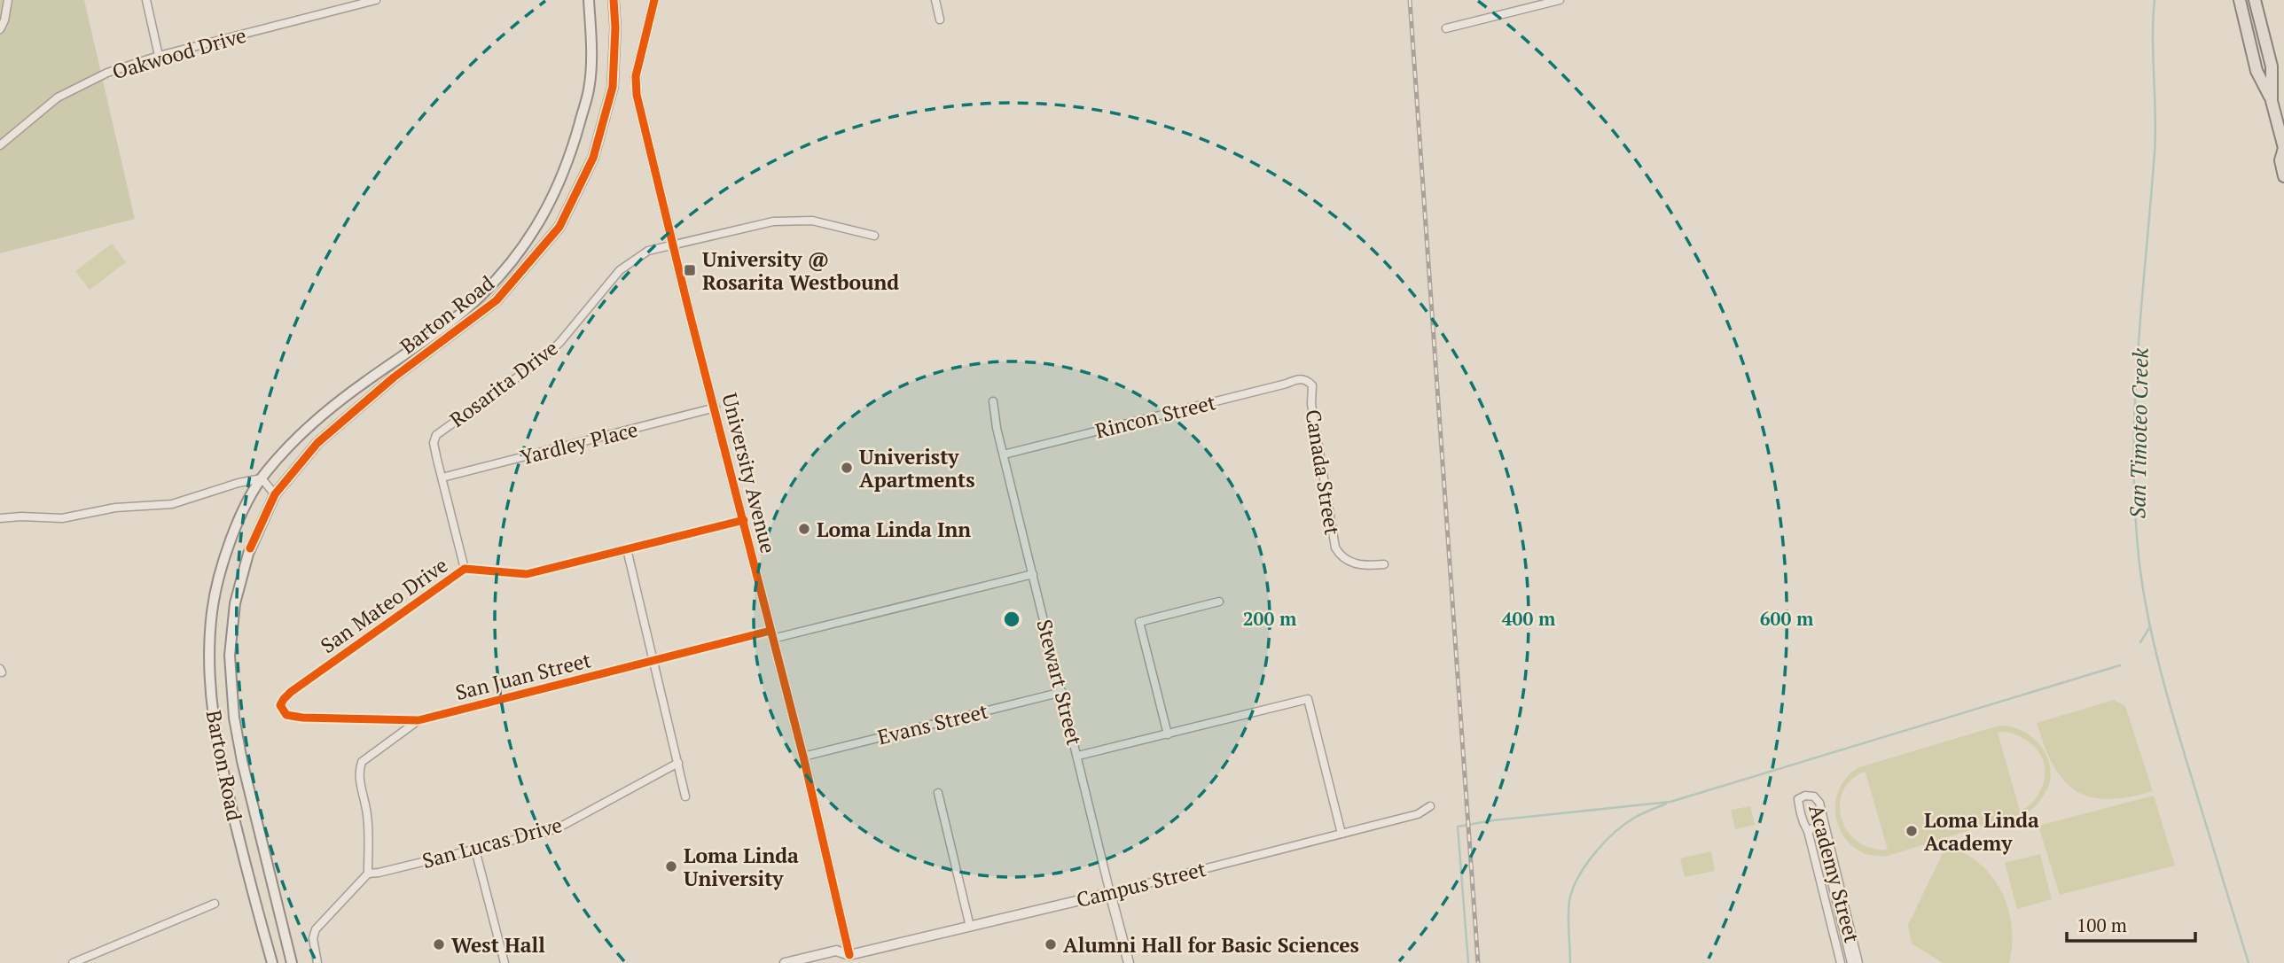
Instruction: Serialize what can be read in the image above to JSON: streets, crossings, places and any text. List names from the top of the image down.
{
  "streets": {
    "main road": ["Barton Road"],
    "street": [
      "Oakwood Drive",
      "Rosarita Drive",
      "Rincon Street",
      "Yardley Place",
      "Canada Street",
      "University Avenue",
      "San Mateo Drive",
      "San Juan Street",
      "Stewart Street",
      "Evans Street",
      "San Lucas Drive",
      "Academy Street",
      "Campus Street"
    ]
  },
  "crossings": [
    ["Rosarita Drive", "Yardley Place"],
    ["Rosarita Drive", "University Avenue"],
    ["Rosarita Drive", "San Mateo Drive"],
    ["Rincon Street", "Canada Street"],
    ["Rincon Street", "Stewart Street"],
    ["Yardley Place", "University Avenue"],
    ["University Avenue", "San Mateo Drive"],
    ["University Avenue", "San Juan Street"],
    ["University Avenue", "Evans Street"],
    ["University Avenue", "Campus Street"],
    ["San Mateo Drive", "San Juan Street"],
    ["San Juan Street", "Stewart Street"],
    ["San Juan Street", "San Lucas Drive"],
    ["Stewart Street", "Evans Street"],
    ["Stewart Street", "Campus Street"]
  ],
  "water": ["San Timoteo Creek"],
  "places": {
    "transit": ["University @ Rosarita Westbound"],
    "other": [
      "Univeristy Apartments",
      "Loma Linda Inn",
      "Loma Linda Academy",
      "Loma Linda University",
      "West Hall",
      "Alumni Hall for Basic Sciences"
    ]
  },
  "scale_bar": "100 m",
  "rings": ["200 m", "400 m", "600 m"]
}
